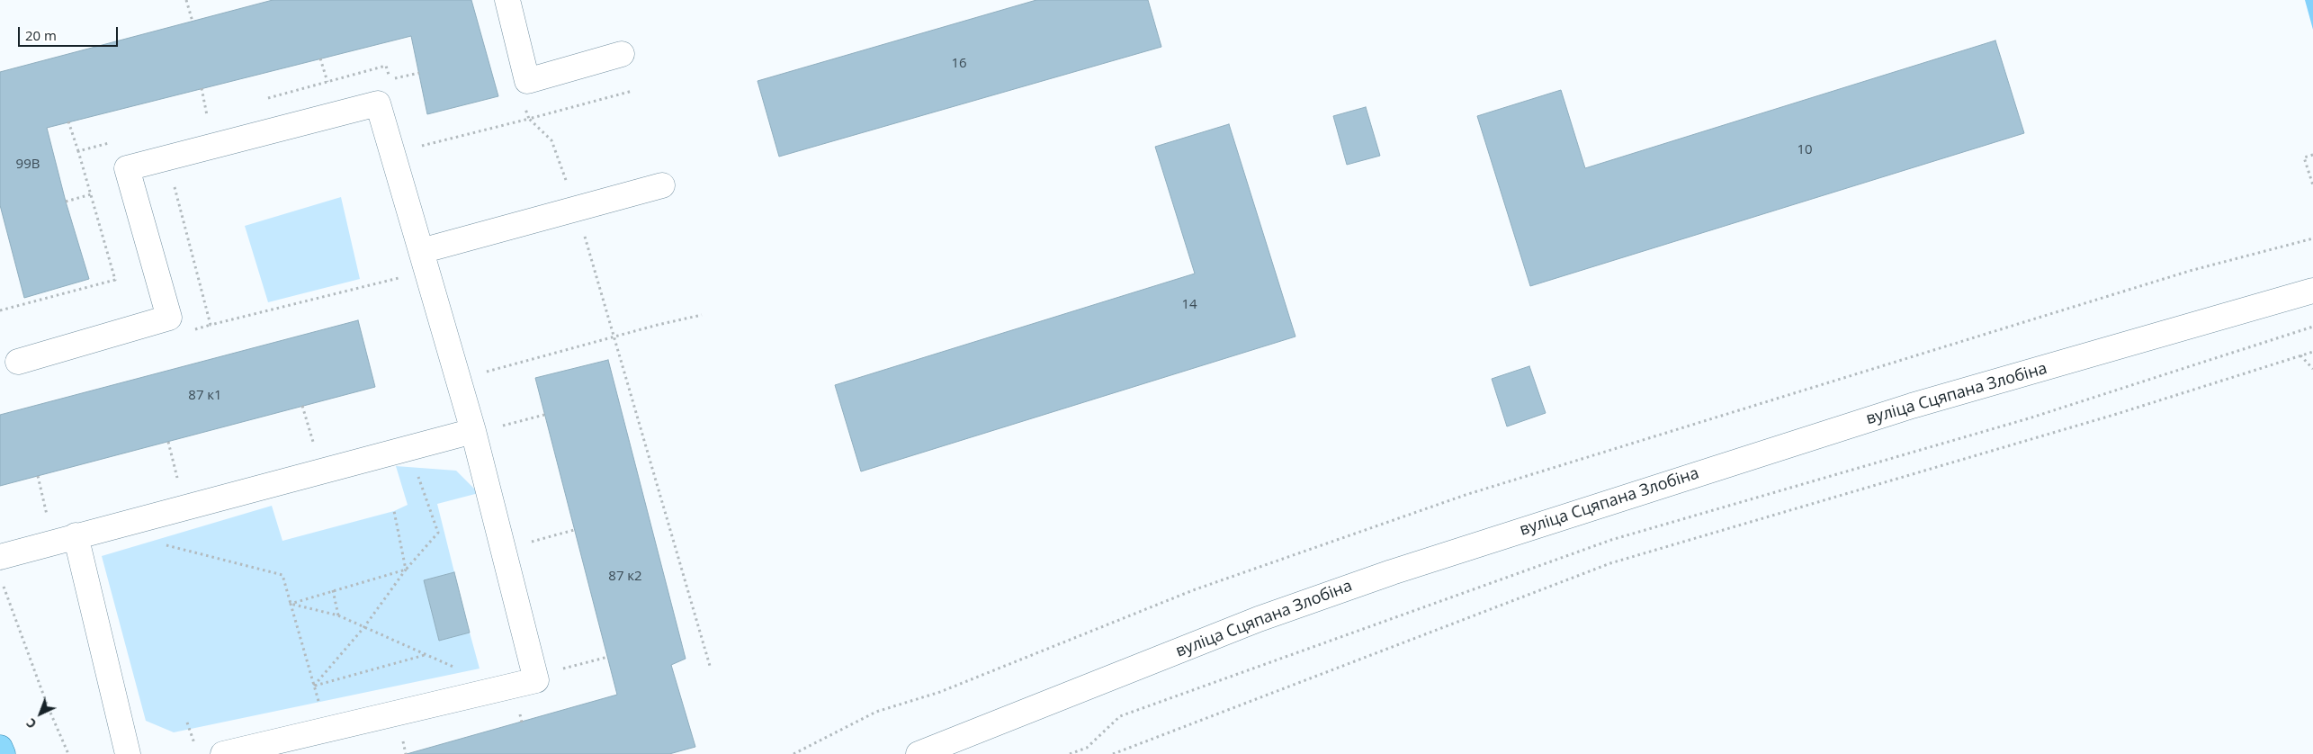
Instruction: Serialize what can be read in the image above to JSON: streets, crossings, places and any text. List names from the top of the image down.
{
  "streets": {
    "street": ["вуліца Сцяпана Злобіна"]
  },
  "house_numbers": [
    "16",
    "10",
    "99В",
    "14",
    "87 к1",
    "87 к2"
  ],
  "scale_bar": "20 m",
  "north": "bottom left"
}
